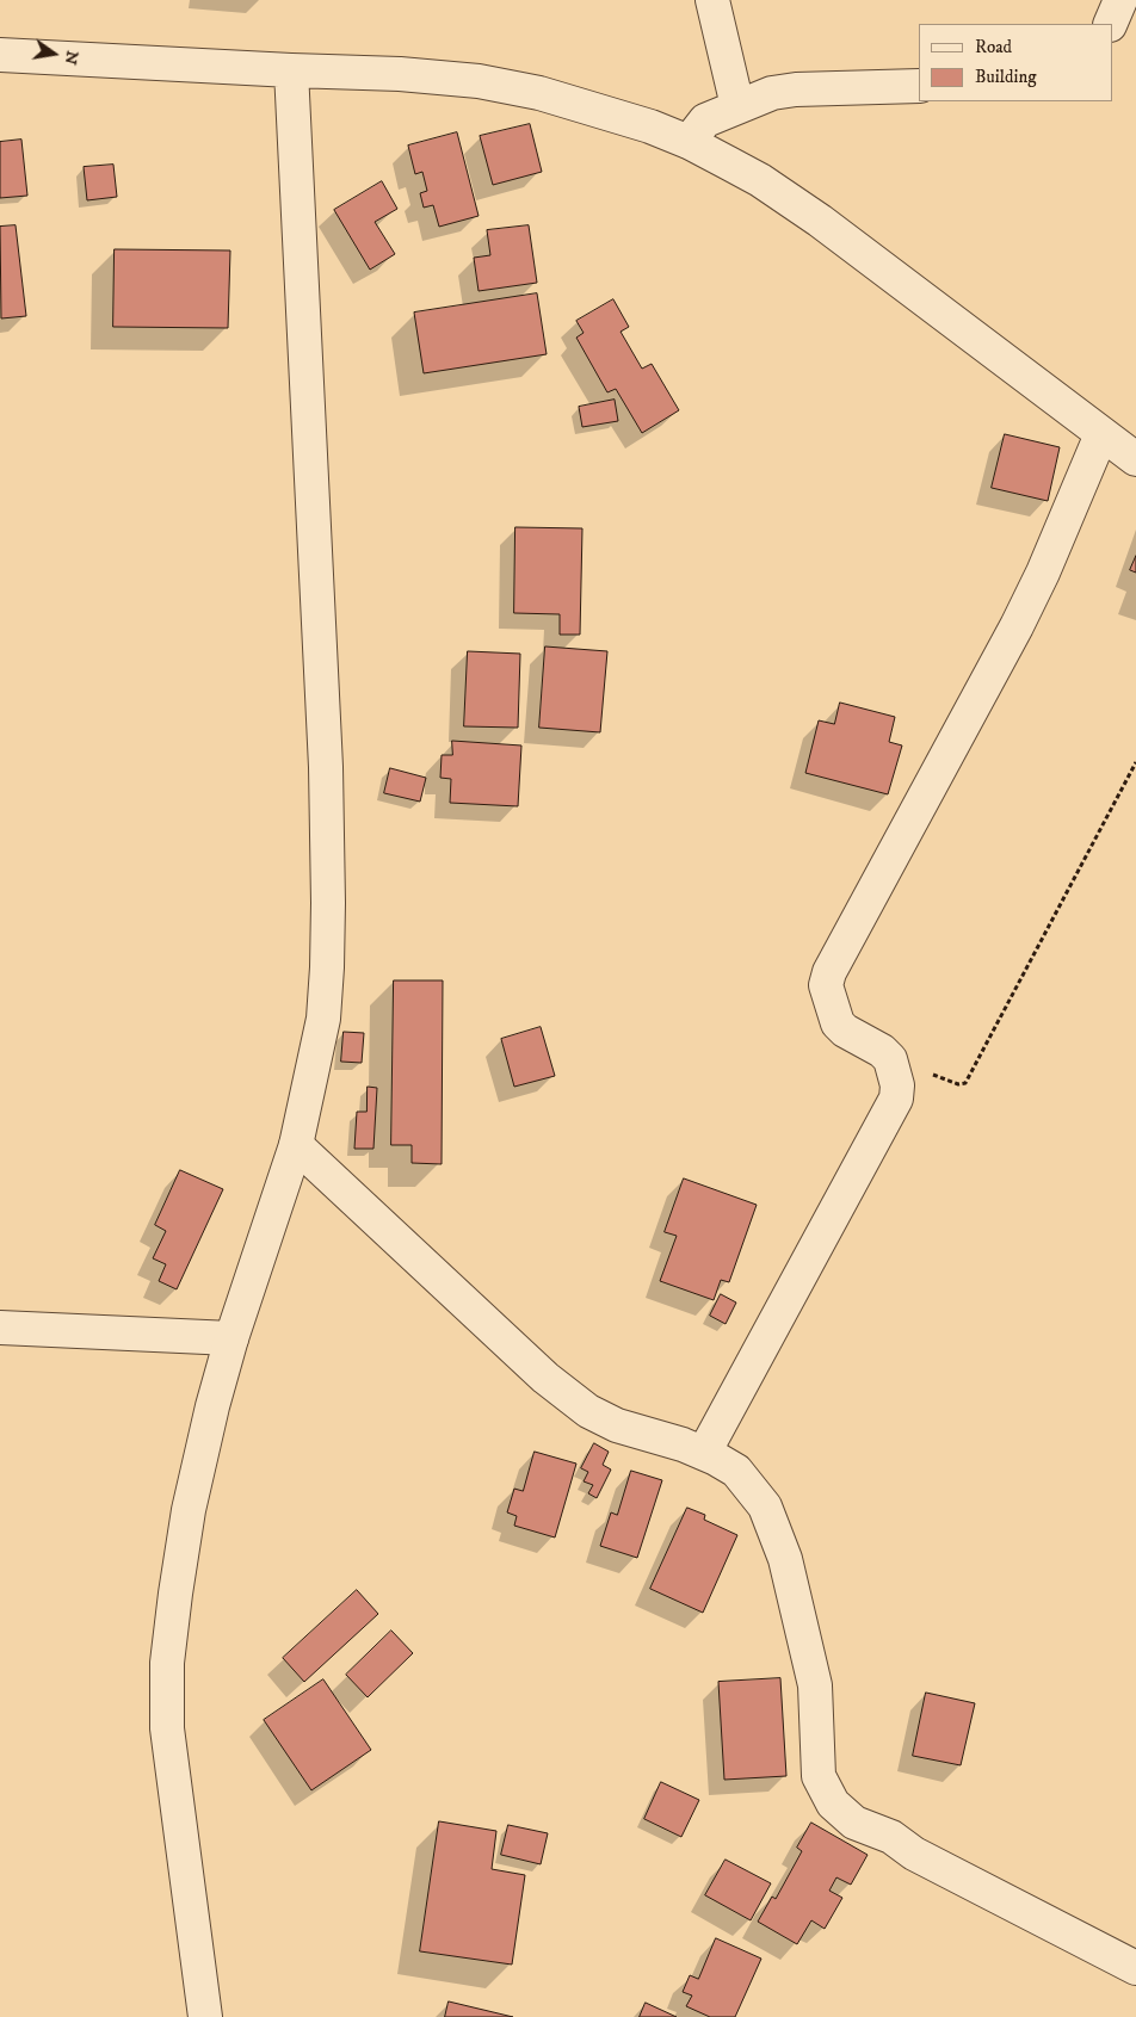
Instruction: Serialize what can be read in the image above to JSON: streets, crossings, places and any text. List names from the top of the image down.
{
  "legend": ["Road", "Building"],
  "north": "right"
}
